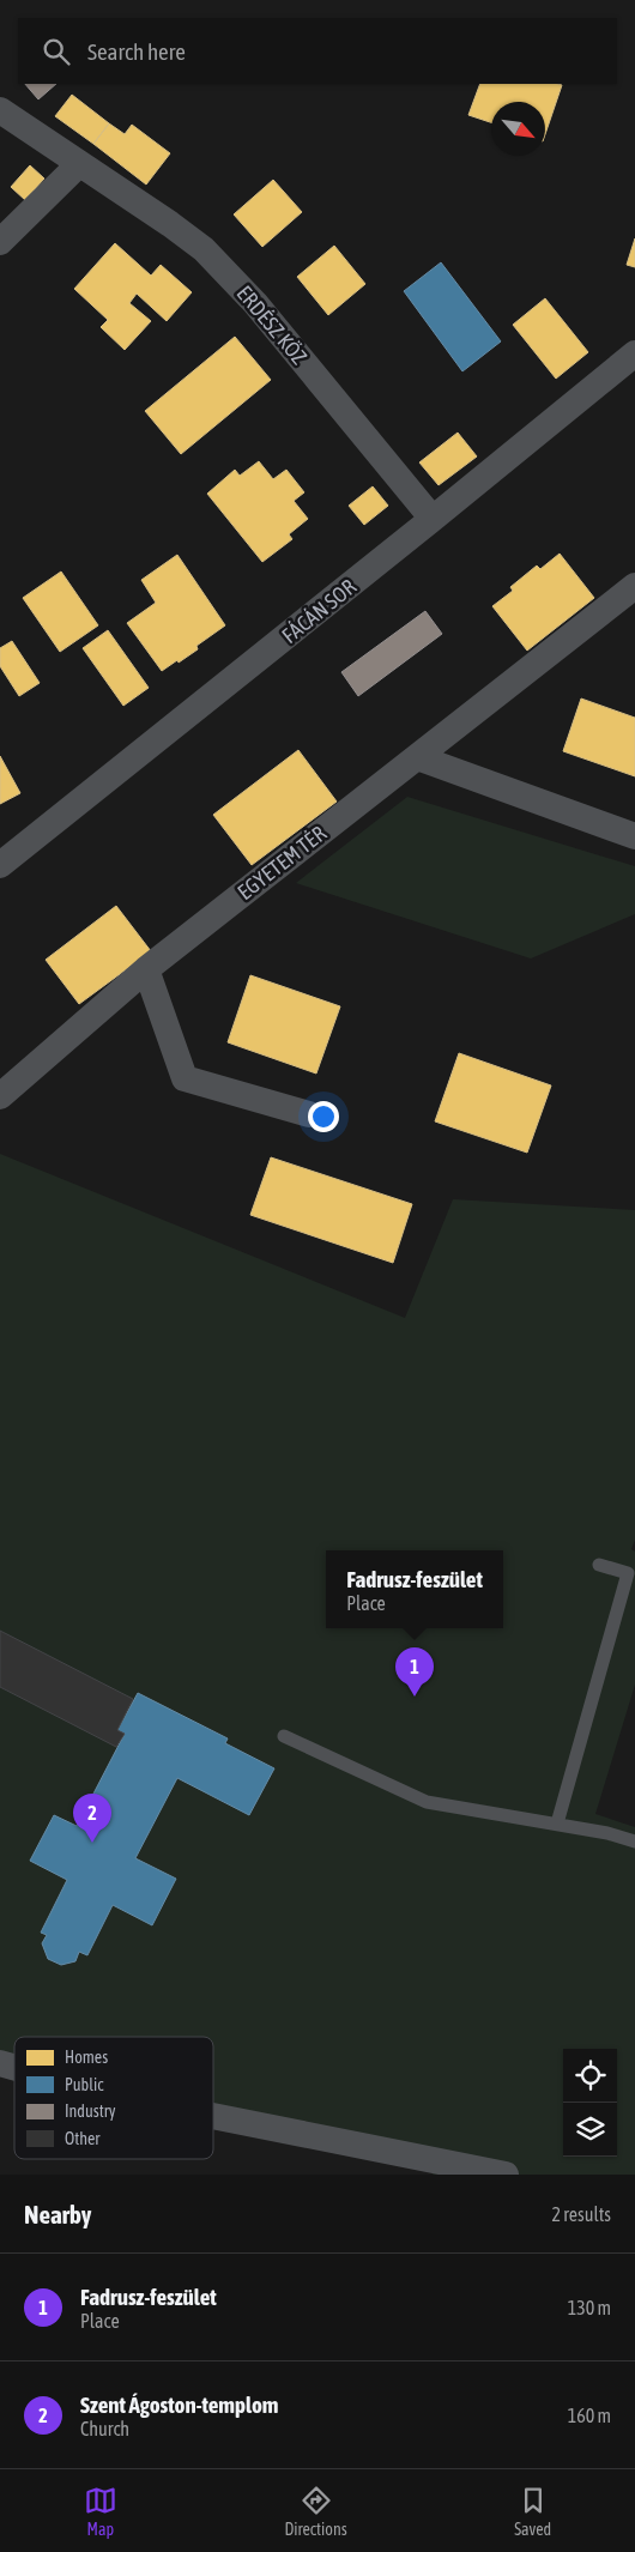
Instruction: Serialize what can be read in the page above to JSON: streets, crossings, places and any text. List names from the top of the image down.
{
  "streets": {
    "street": ["ERDÉSZ KÖZ", "FÁCÁN SOR", "EGYETEM TÉR"]
  },
  "crossings": [
    ["ERDÉSZ KÖZ", "FÁCÁN SOR"]
  ],
  "legend": [
    "Homes",
    "Public",
    "Industry",
    "Other"
  ],
  "north": "bottom right",
  "page": {
    "search": "Search here",
    "popup": ["Fadrusz-feszület", "Place"],
    "pins": ["1", "2"],
    "heading": ["Nearby", "2 results"],
    "list": [
      {
        "mark": "1",
        "name": "Fadrusz-feszület",
        "note": "Place",
        "value": "130 m"
      },
      {
        "mark": "2",
        "name": "Szent Ágoston-templom",
        "note": "Church",
        "value": "160 m"
      }
    ],
    "nav": ["Map", "Directions", "Saved"]
  }
}
